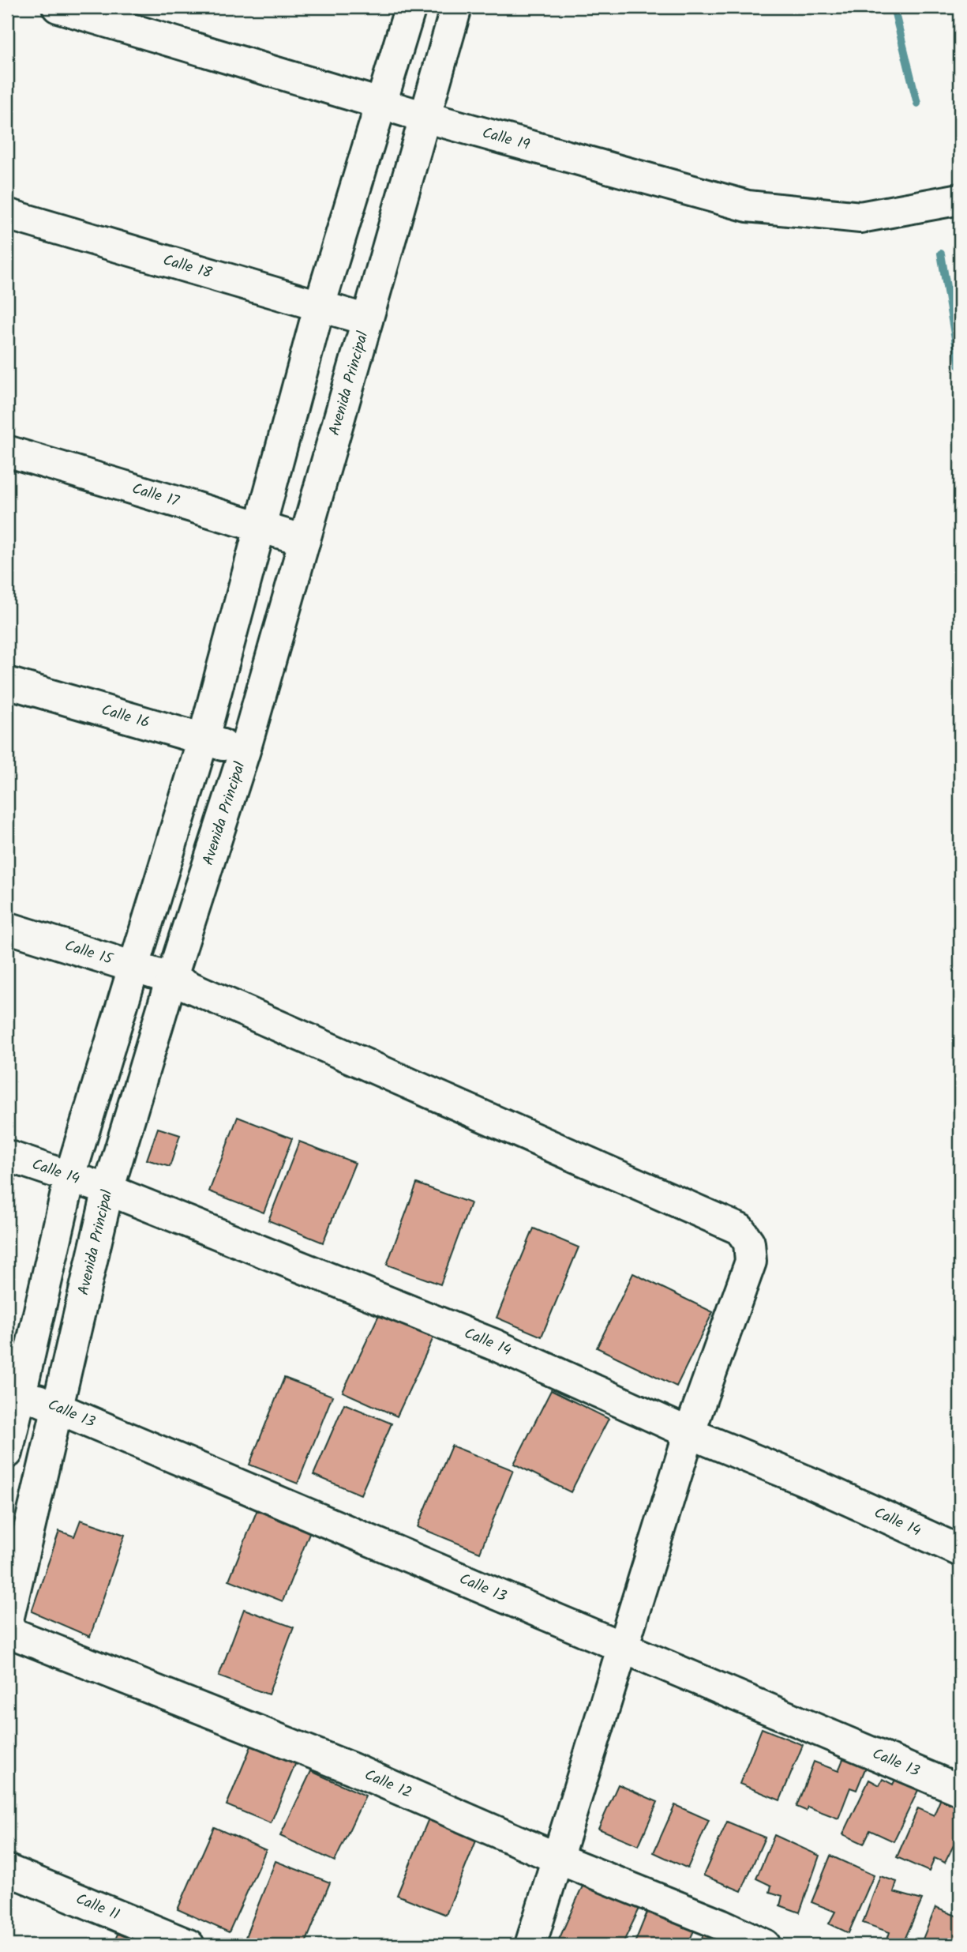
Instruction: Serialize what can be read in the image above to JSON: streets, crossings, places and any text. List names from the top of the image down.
{
  "streets": {
    "street": [
      "Calle 19",
      "Calle 18",
      "Avenida Principal",
      "Calle 17",
      "Calle 16",
      "Calle 15",
      "Calle 14",
      "Calle 13",
      "Calle 12",
      "Calle 11"
    ]
  },
  "crossings": [
    ["Calle 19", "Avenida Principal"],
    ["Calle 18", "Avenida Principal"],
    ["Avenida Principal", "Calle 17"],
    ["Avenida Principal", "Calle 16"],
    ["Avenida Principal", "Calle 15"],
    ["Avenida Principal", "Calle 14"],
    ["Avenida Principal", "Calle 13"],
    ["Calle 15", "Calle 14"],
    ["Calle 15", "Calle 13"],
    ["Calle 15", "Calle 12"]
  ]
}
